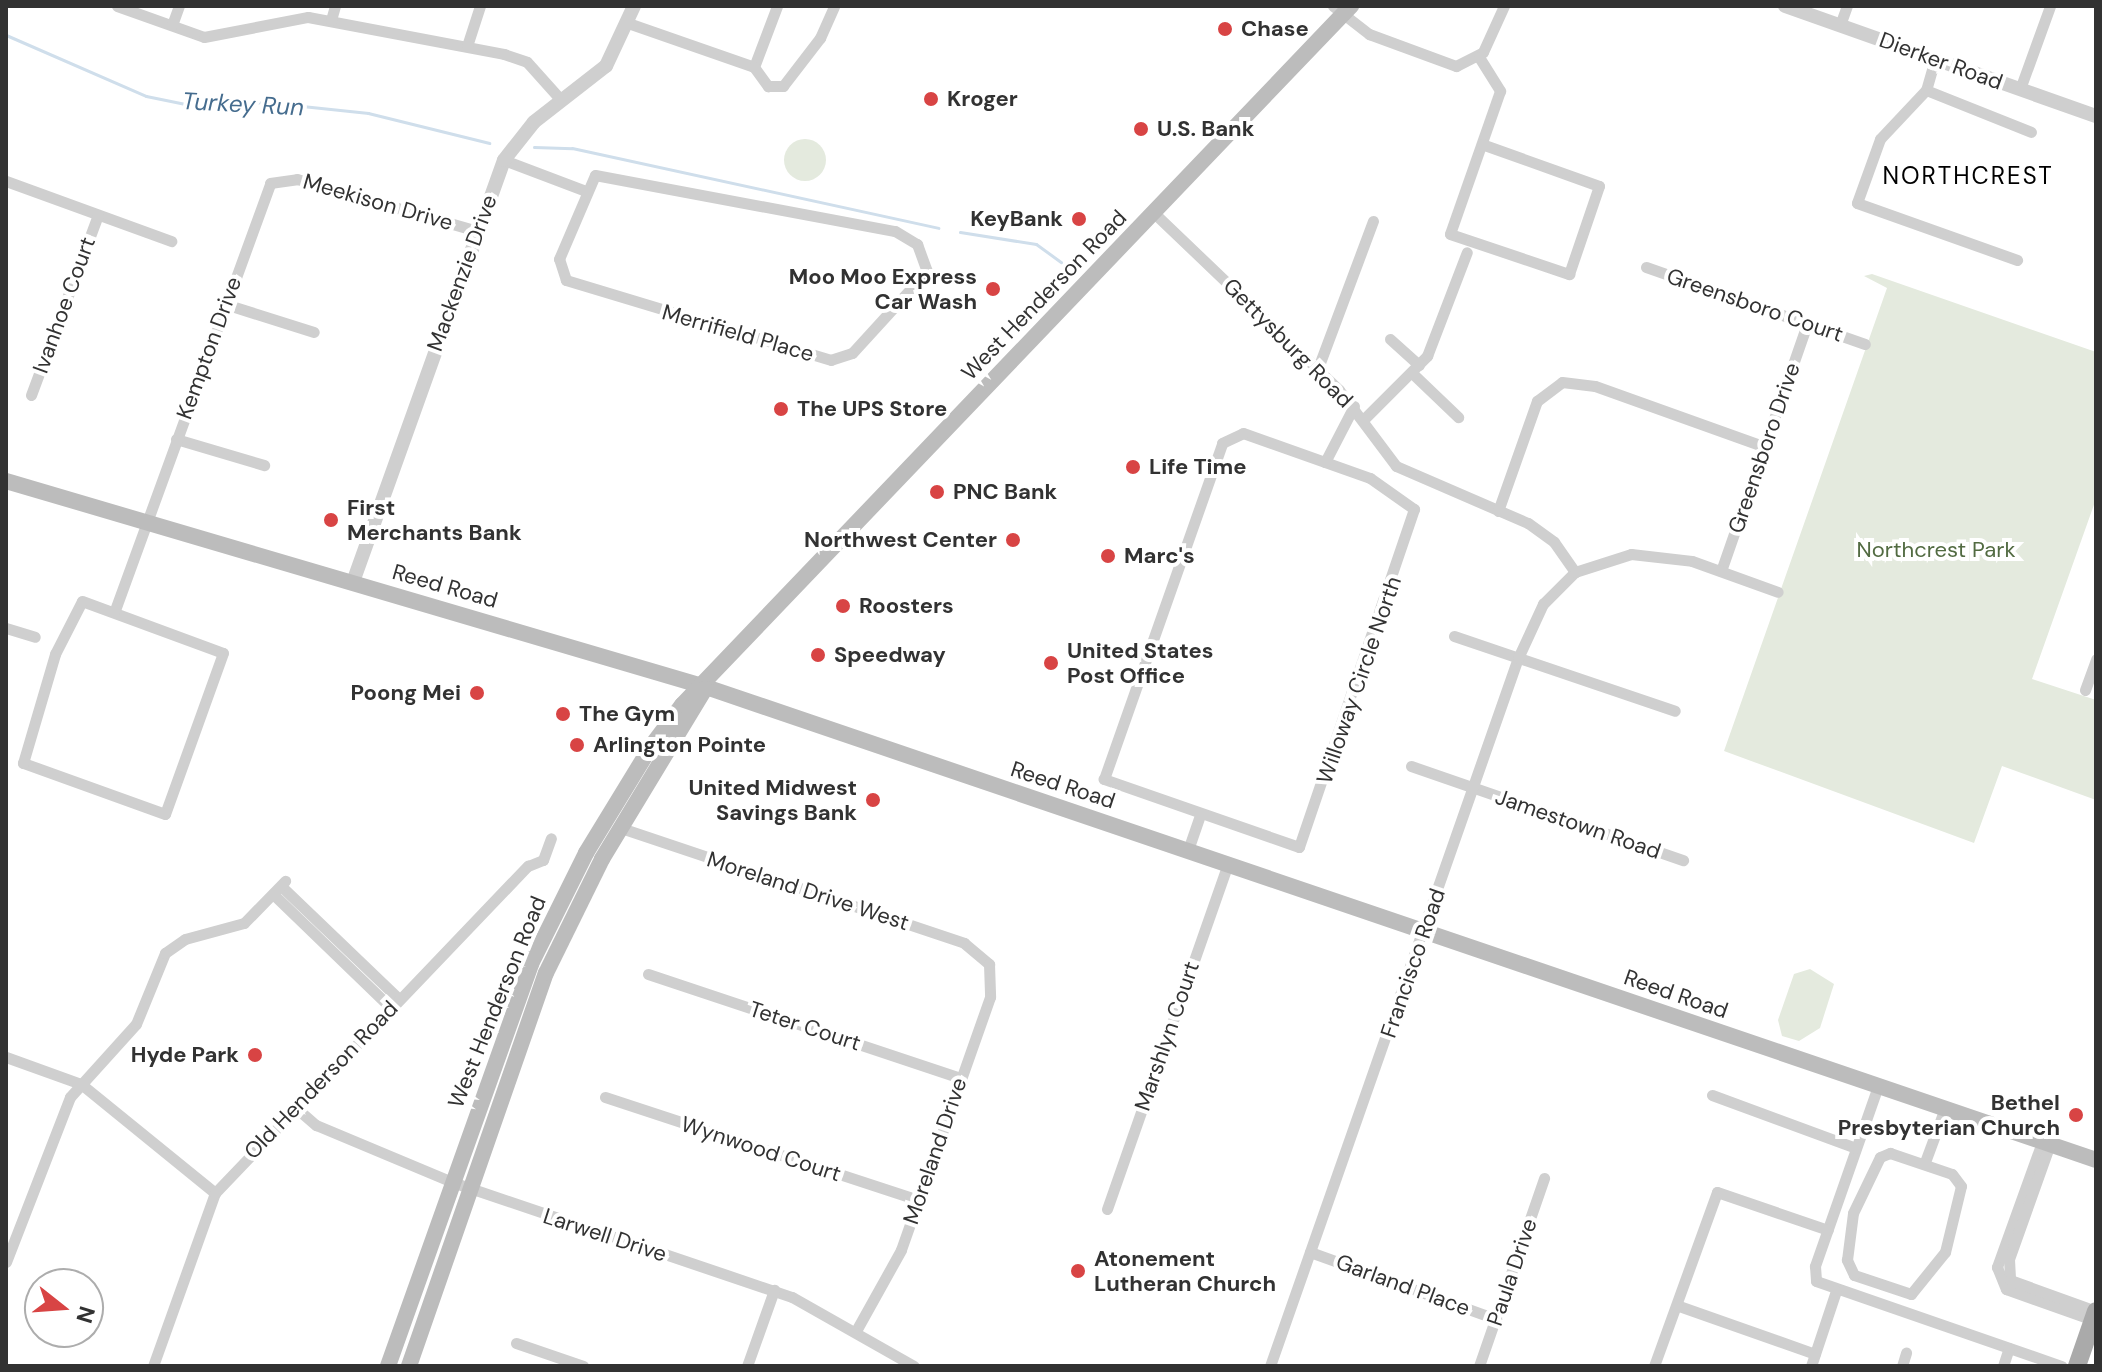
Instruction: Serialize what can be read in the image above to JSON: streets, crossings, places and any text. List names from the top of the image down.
{
  "streets": {
    "main road": ["West Henderson Road", "Reed Road"],
    "street": [
      "Dierker Road",
      "Meekison Drive",
      "Mackenzie Drive",
      "Ivanhoe Court",
      "Greensboro Court",
      "Merrifield Place",
      "Gettysburg Road",
      "Kempton Drive",
      "Greensboro Drive",
      "Willoway Circle North",
      "Jamestown Road",
      "Moreland Drive West",
      "Francisco Road",
      "Teter Court",
      "Marshlyn Court",
      "Old Henderson Road",
      "Wynwood Court",
      "Moreland Drive",
      "Larwell Drive",
      "Paula Drive",
      "Garland Place"
    ]
  },
  "crossings": [
    ["Meekison Drive", "Mackenzie Drive"],
    ["Meekison Drive", "Kempton Drive"],
    ["Mackenzie Drive", "Reed Road"],
    ["West Henderson Road", "Gettysburg Road"],
    ["West Henderson Road", "Reed Road"],
    ["West Henderson Road", "Moreland Drive West"],
    ["West Henderson Road", "Larwell Drive"],
    ["Greensboro Court", "Greensboro Drive"],
    ["Gettysburg Road", "Francisco Road"],
    ["Kempton Drive", "Reed Road"],
    ["Reed Road", "Francisco Road"],
    ["Reed Road", "Marshlyn Court"],
    ["Jamestown Road", "Francisco Road"],
    ["Moreland Drive West", "Moreland Drive"],
    ["Francisco Road", "Garland Place"],
    ["Teter Court", "Moreland Drive"],
    ["Old Henderson Road", "Larwell Drive"],
    ["Wynwood Court", "Moreland Drive"],
    ["Moreland Drive", "Larwell Drive"],
    ["Paula Drive", "Garland Place"]
  ],
  "districts": ["NORTHCREST"],
  "water": ["Turkey Run"],
  "parks": ["Northcrest Park"],
  "places": [
    "Chase",
    "Kroger",
    "U.S. Bank",
    "KeyBank",
    "Moo Moo Express Car Wash",
    "The UPS Store",
    "Life Time",
    "PNC Bank",
    "First Merchants Bank",
    "Northwest Center",
    "Marc's",
    "Roosters",
    "Speedway",
    "United States Post Office",
    "Poong Mei",
    "The Gym",
    "Arlington Pointe",
    "United Midwest Savings Bank",
    "Hyde Park",
    "Bethel Presbyterian Church",
    "Atonement Lutheran Church"
  ],
  "north": "right"
}
